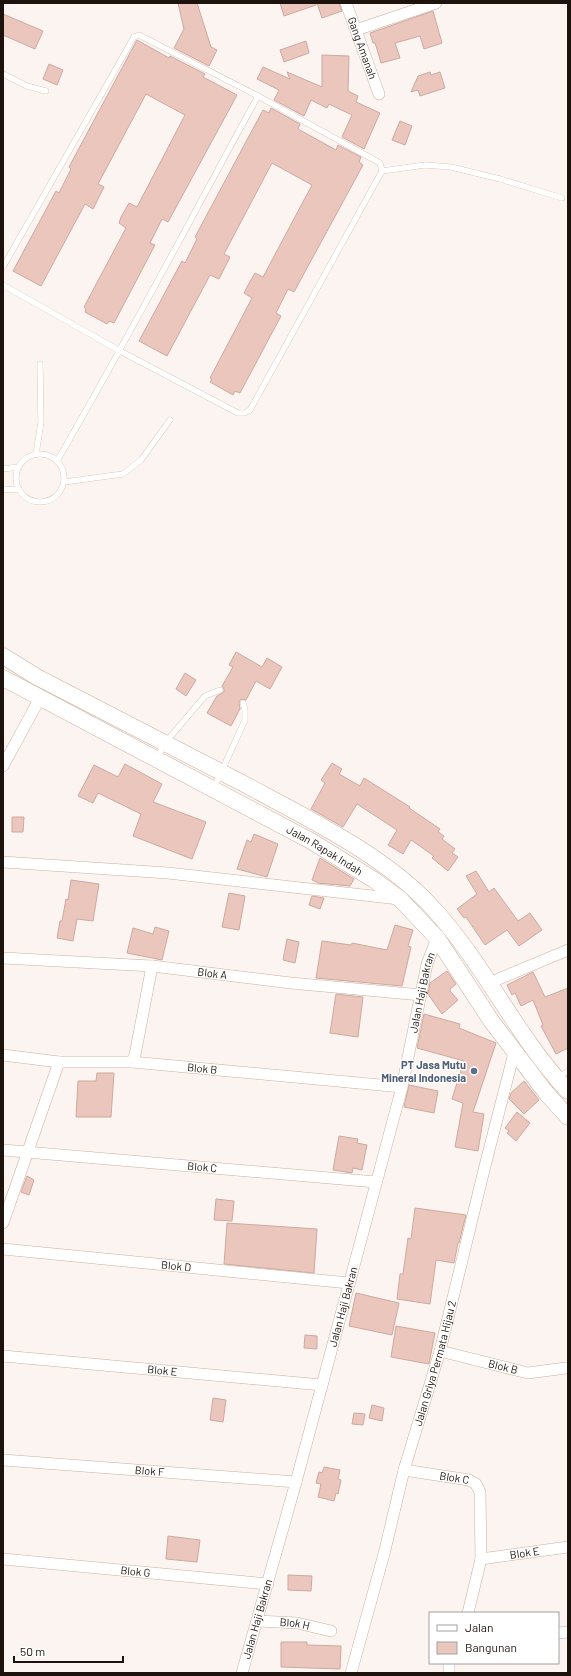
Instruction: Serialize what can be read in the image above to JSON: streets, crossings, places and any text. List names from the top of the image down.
{
  "streets": {
    "main road": ["Jalan Rapak Indah"],
    "street": [
      "Gang Amanah",
      "Blok A",
      "Jalan Haji Bakran",
      "Blok B",
      "Blok C",
      "Blok D",
      "Jalan Griya Permata Hijau 2",
      "Blok E",
      "Blok F",
      "Blok G",
      "Blok H"
    ]
  },
  "crossings": [
    ["Jalan Rapak Indah", "Jalan Haji Bakran"],
    ["Jalan Rapak Indah", "Jalan Griya Permata Hijau 2"],
    ["Blok A", "Jalan Haji Bakran"],
    ["Jalan Haji Bakran", "Blok B"],
    ["Jalan Haji Bakran", "Blok C"],
    ["Jalan Haji Bakran", "Blok D"],
    ["Jalan Haji Bakran", "Blok E"],
    ["Jalan Haji Bakran", "Blok F"],
    ["Jalan Haji Bakran", "Blok G"],
    ["Jalan Haji Bakran", "Blok H"],
    ["Blok B", "Jalan Griya Permata Hijau 2"],
    ["Blok C", "Jalan Griya Permata Hijau 2"],
    ["Blok C", "Blok E"]
  ],
  "places": ["PT Jasa Mutu Mineral Indonesia"],
  "legend": ["Jalan", "Bangunan"],
  "scale_bar": "50 m"
}
